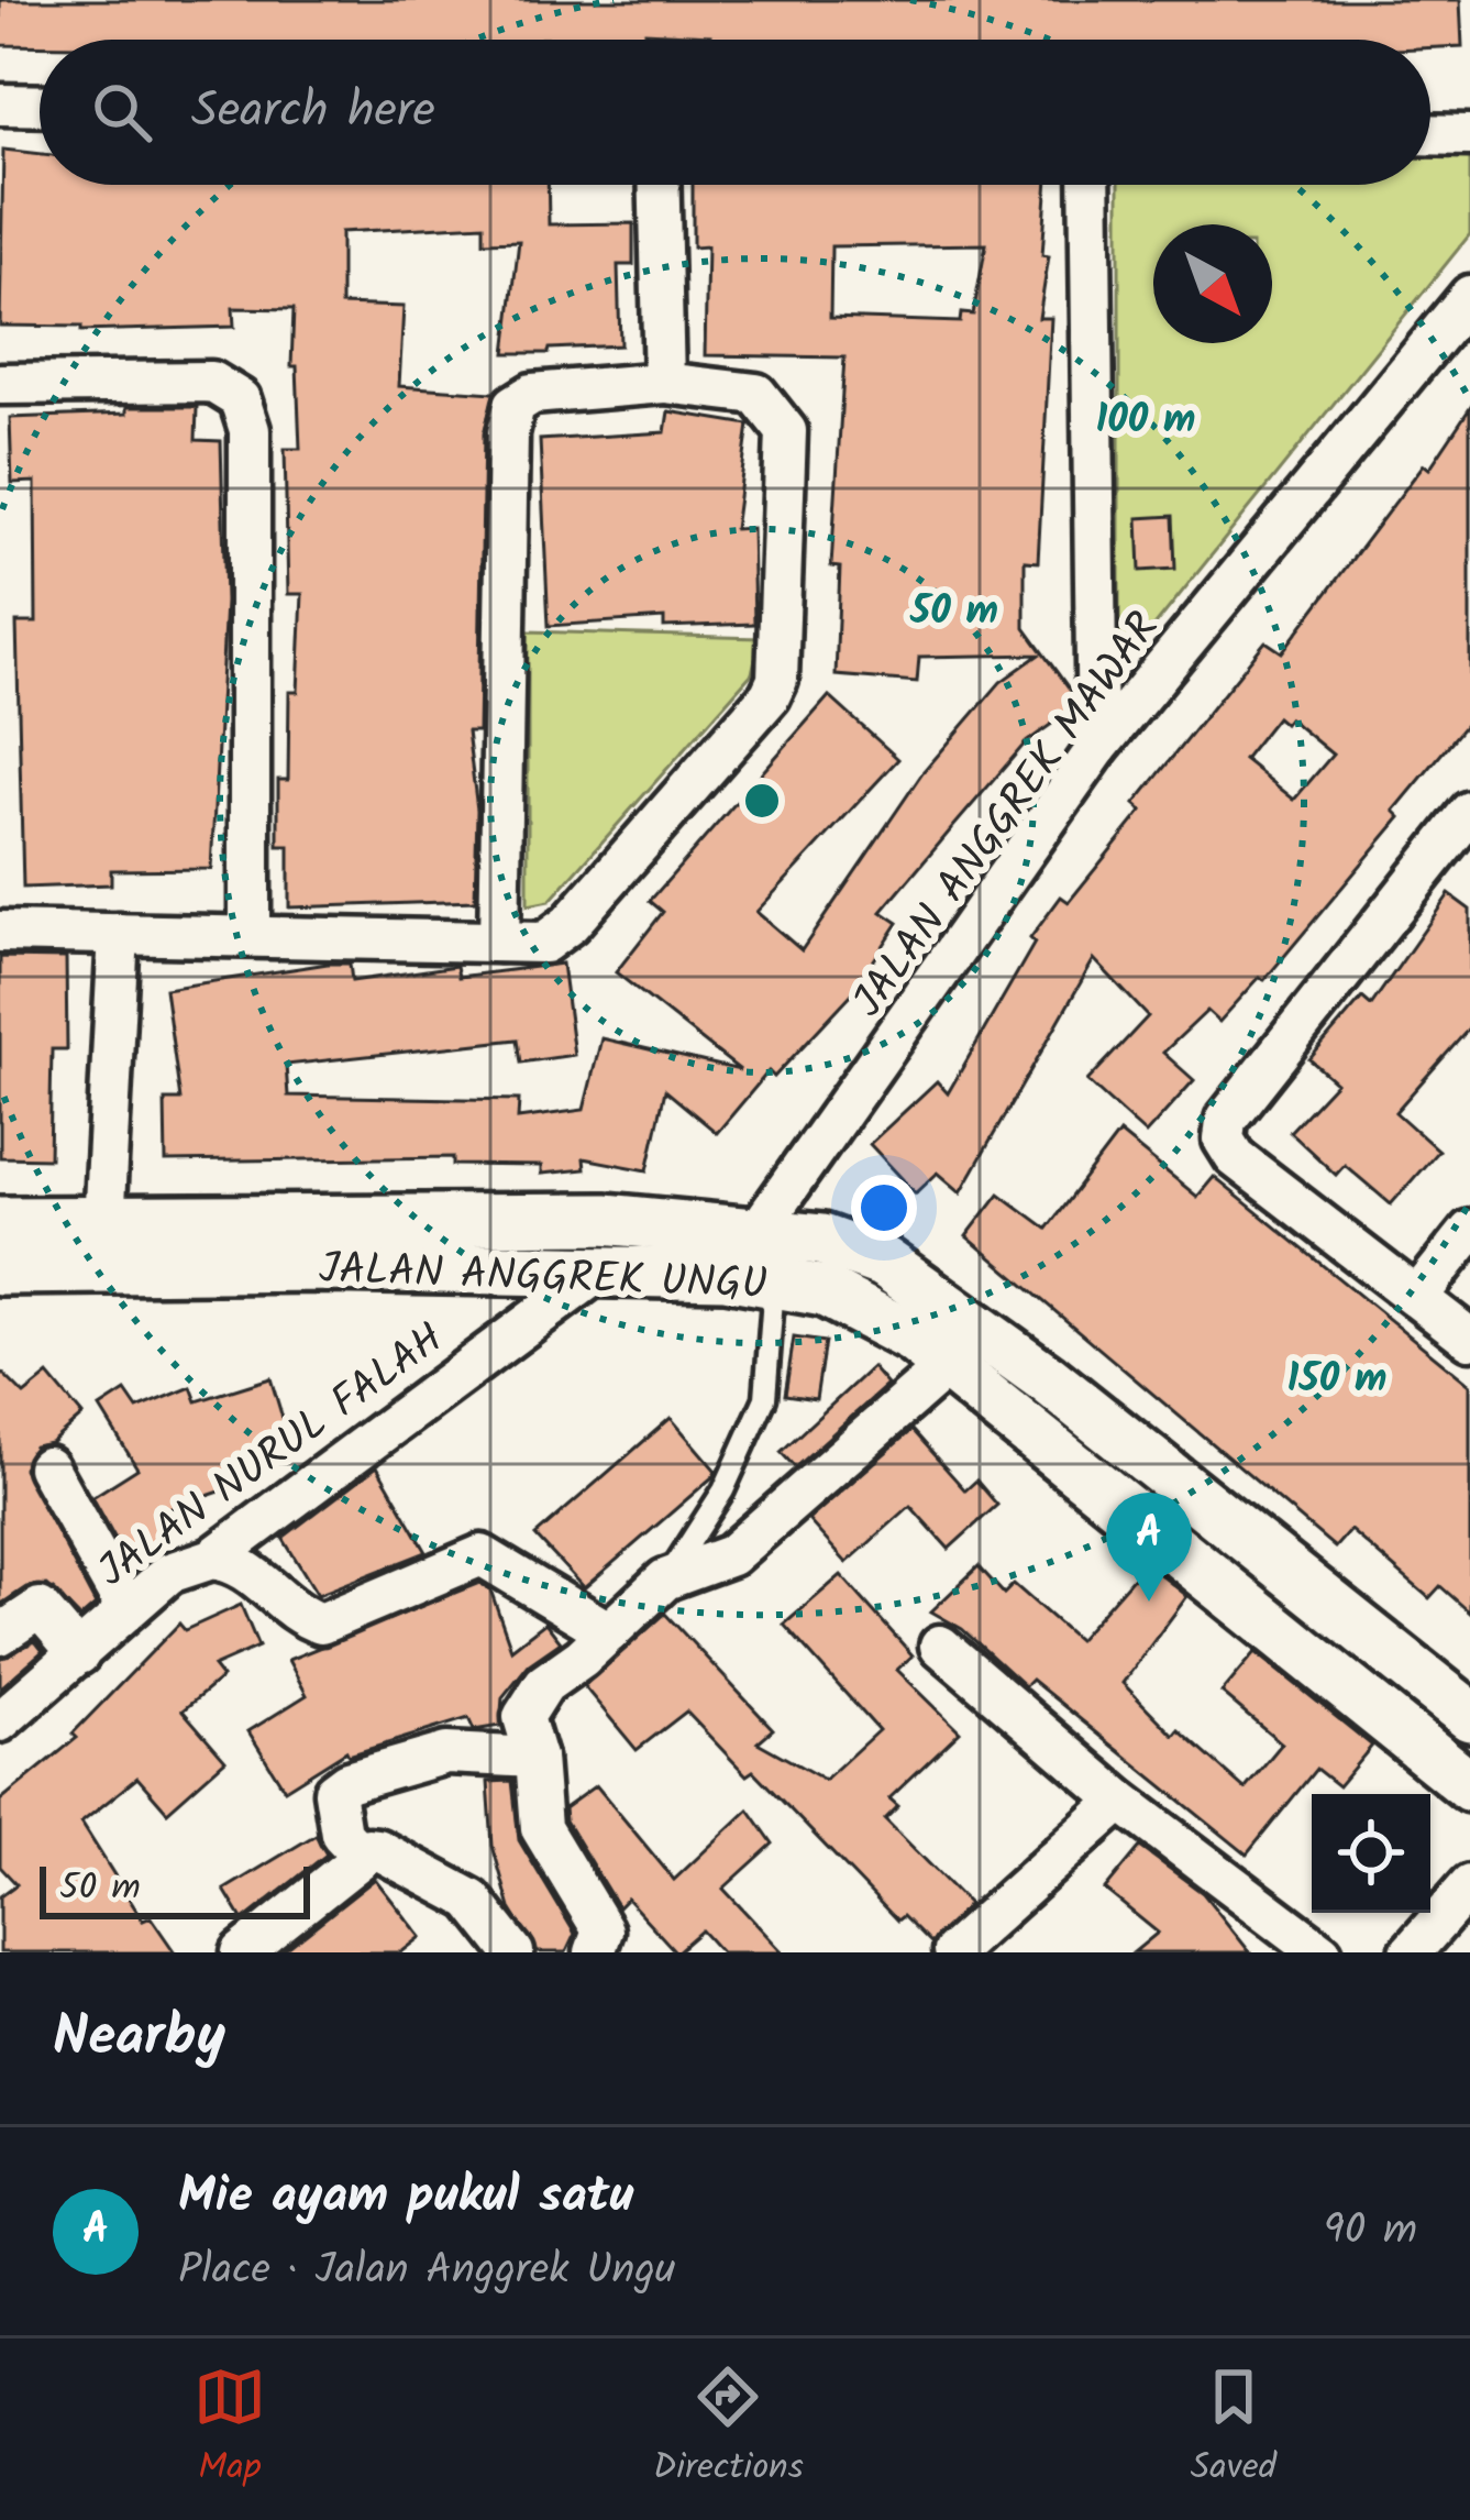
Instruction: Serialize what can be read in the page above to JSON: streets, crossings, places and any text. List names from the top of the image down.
{
  "streets": {
    "street": ["JALAN ANGGREK MAWAR", "JALAN ANGGREK UNGU", "JALAN NURUL FALAH"]
  },
  "crossings": [
    ["JALAN ANGGREK MAWAR", "JALAN ANGGREK UNGU"],
    ["JALAN ANGGREK UNGU", "JALAN NURUL FALAH"]
  ],
  "scale_bar": "50 m",
  "north": "bottom right",
  "page": {
    "search": "Search here",
    "pins": "A",
    "scale": "50 m",
    "heading": "Nearby",
    "list": [
      {
        "mark": "A",
        "name": "Mie ayam pukul satu",
        "note": "Place · Jalan Anggrek Ungu",
        "value": "90 m"
      }
    ],
    "nav": ["Map", "Directions", "Saved"]
  },
  "rings": ["100 m", "50 m", "150 m"]
}
